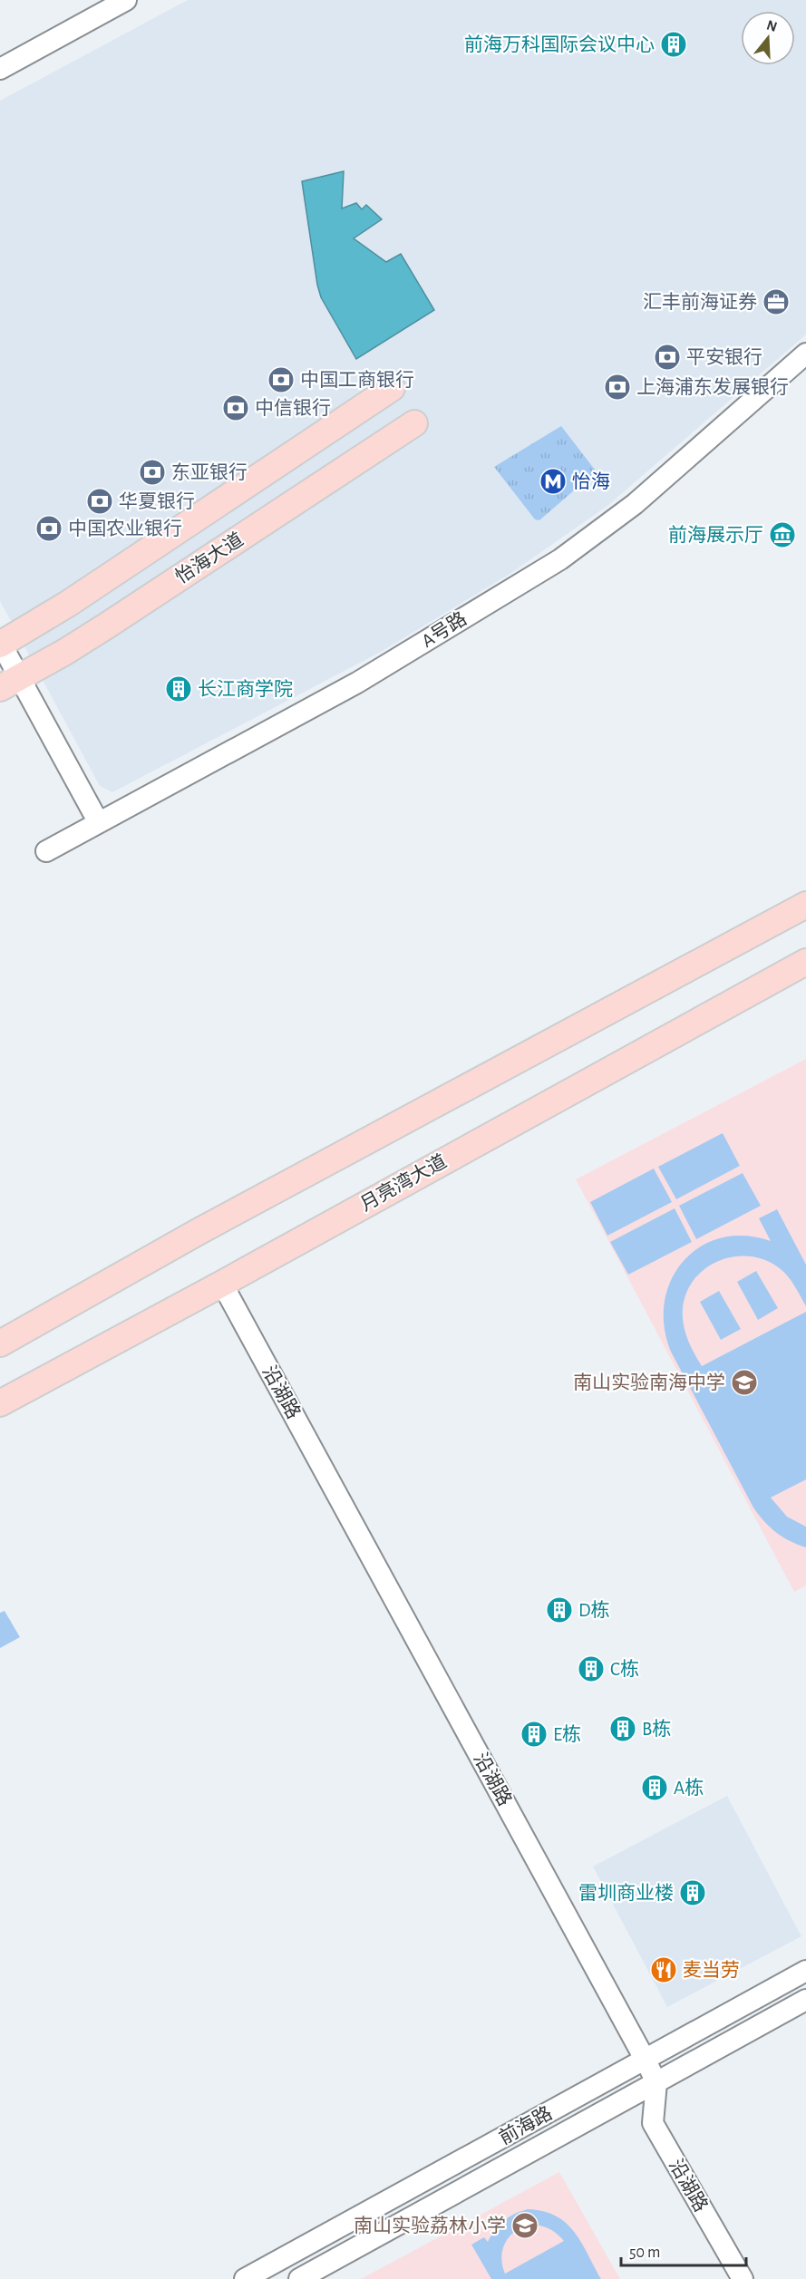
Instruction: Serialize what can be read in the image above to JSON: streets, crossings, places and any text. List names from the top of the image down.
{
  "streets": {
    "main road": ["怡海大道", "月亮湾大道"],
    "street": ["A号路", "沿湖路", "前海路"]
  },
  "crossings": [
    ["月亮湾大道", "沿湖路"],
    ["沿湖路", "前海路"]
  ],
  "places": {
    "building": [
      "前海万科国际会议中心",
      "长江商学院",
      "D栋",
      "C栋",
      "B栋",
      "E栋",
      "A栋",
      "雷圳商业楼"
    ],
    "office": ["汇丰前海证券"],
    "bank": [
      "平安银行",
      "中国工商银行",
      "上海浦东发展银行",
      "中信银行",
      "东亚银行",
      "华夏银行",
      "中国农业银行"
    ],
    "metro station": ["怡海"],
    "museum": ["前海展示厅"],
    "school or university": ["南山实验南海中学", "南山实验荔林小学"],
    "restaurant": ["麦当劳"]
  },
  "scale_bar": "50 m",
  "north": "top"
}
